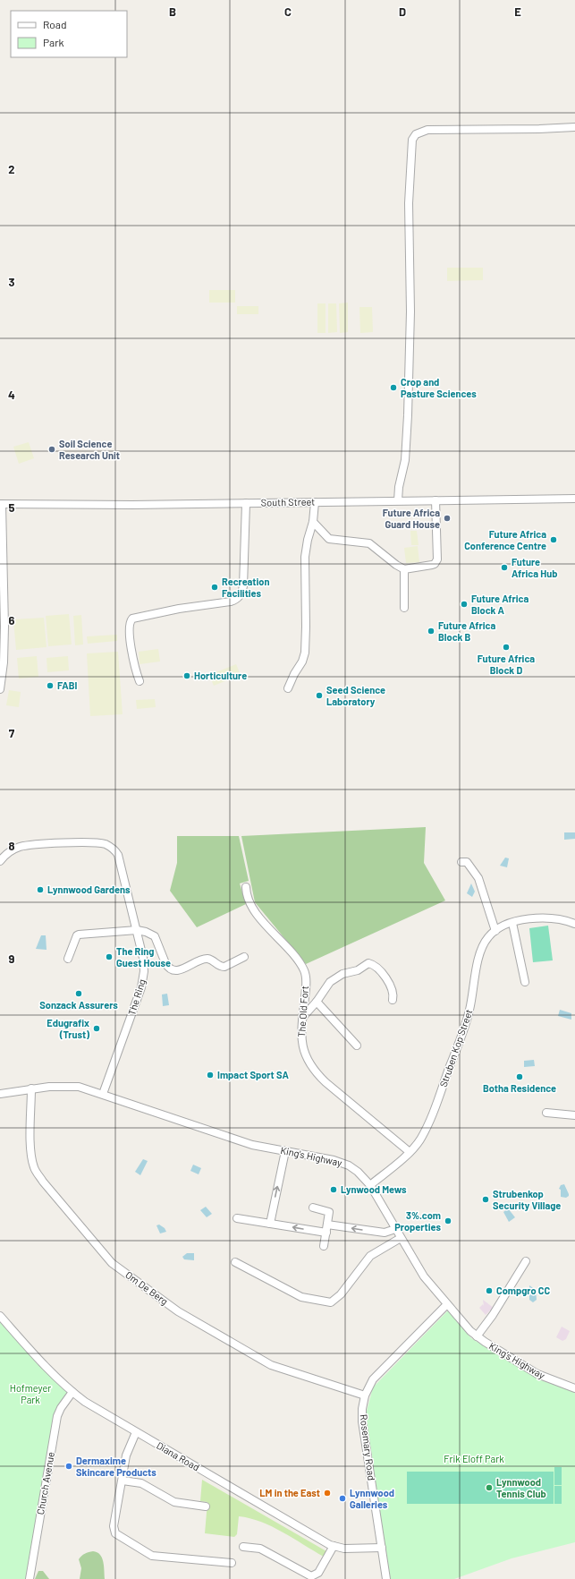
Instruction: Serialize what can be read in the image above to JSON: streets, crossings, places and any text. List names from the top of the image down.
{
  "streets": {
    "street": [
      "South Street",
      "The Ring",
      "The Old Fort",
      "Struben Kop Street",
      "King's Highway",
      "Om De Berg",
      "Rosemary Road",
      "Diana Road",
      "Church Avenue"
    ]
  },
  "crossings": [
    ["The Ring", "King's Highway"],
    ["The Old Fort", "Struben Kop Street"],
    ["Struben Kop Street", "King's Highway"],
    ["King's Highway", "Om De Berg"],
    ["King's Highway", "Rosemary Road"],
    ["Om De Berg", "Rosemary Road"],
    ["Rosemary Road", "Diana Road"],
    ["Diana Road", "Church Avenue"]
  ],
  "parks": ["Hofmeyer Park", "Frik Eloff Park"],
  "places": [
    "Crop and Pasture Sciences",
    "Soil Science Research Unit",
    "Future Africa Guard House",
    "Future Africa Conference Centre",
    "Future Africa Hub",
    "Recreation Facilities",
    "Future Africa Block A",
    "Future Africa Block B",
    "Future Africa Block D",
    "Horticulture",
    "FABI",
    "Seed Science Laboratory",
    "Lynnwood Gardens",
    "The Ring Guest House",
    "Sonzack Assurers",
    "Edugrafix (Trust)",
    "Impact Sport SA",
    "Botha Residence",
    "Lynwood Mews",
    "Strubenkop Security Village",
    "3%.com Properties",
    "Compgro CC",
    "Dermaxime Skincare Products",
    "Lynnwood Tennis Club",
    "LM in the East",
    "Lynnwood Galleries"
  ],
  "legend": ["Road", "Park"],
  "grid": {
    "columns": [
      "B",
      "C",
      "D",
      "E"
    ],
    "rows": [
      "2",
      "3",
      "4",
      "5",
      "6",
      "7",
      "8",
      "9"
    ]
  }
}
